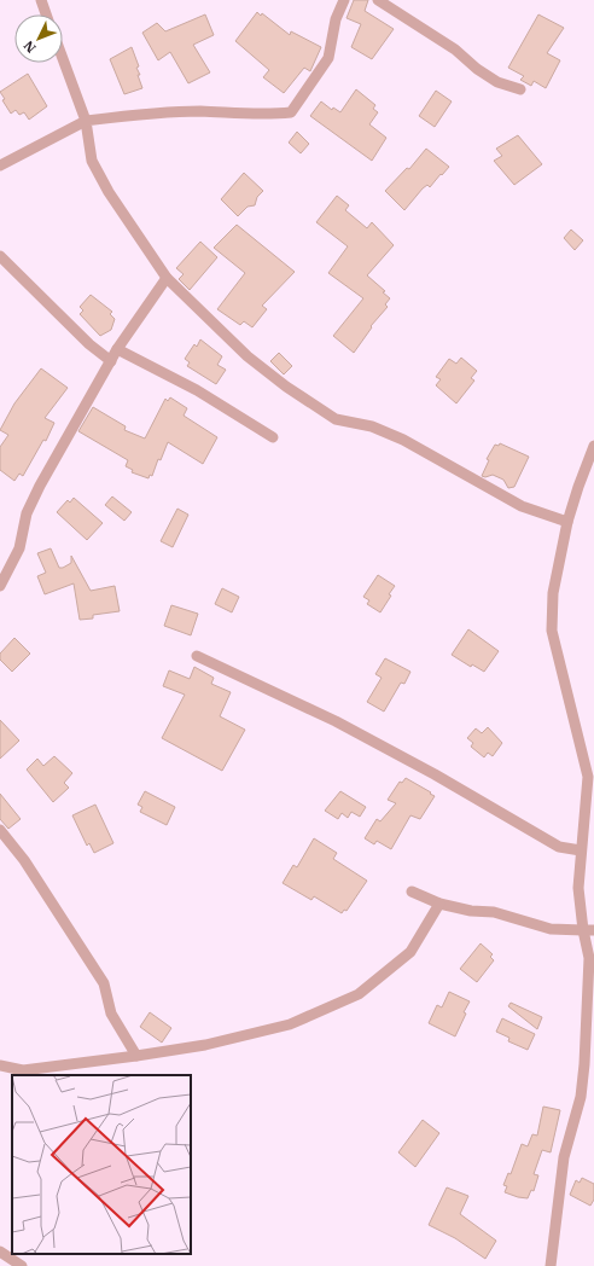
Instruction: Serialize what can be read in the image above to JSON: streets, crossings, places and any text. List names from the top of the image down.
{
  "north": "bottom left"
}
